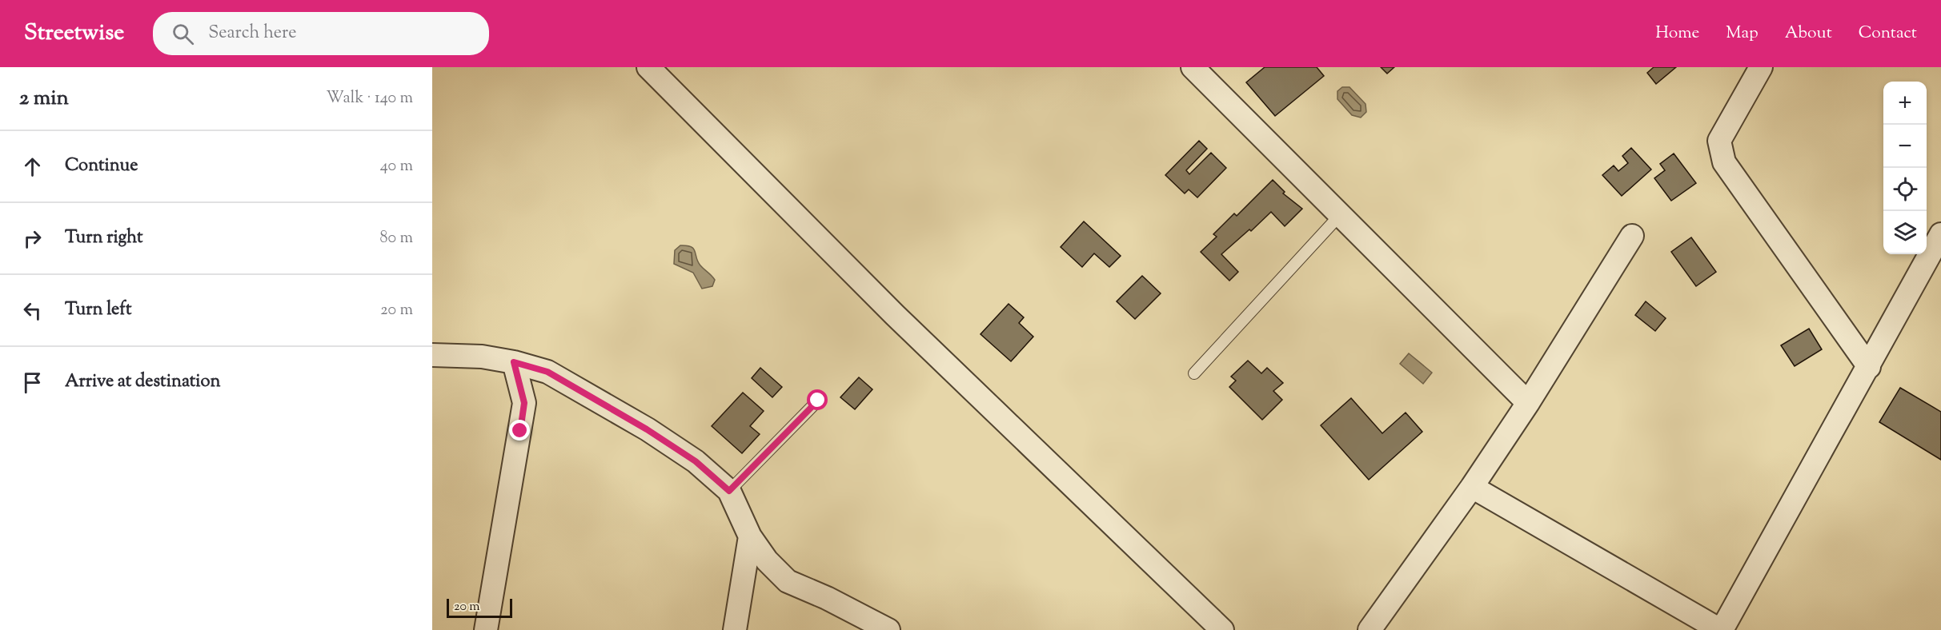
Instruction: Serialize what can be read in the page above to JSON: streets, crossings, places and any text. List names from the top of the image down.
{
  "scale_bar": "20 m",
  "page": {
    "header": "Streetwise",
    "search": "Search here",
    "nav": [
      "Home",
      "Map",
      "About",
      "Contact"
    ],
    "heading": ["2 min", "Walk · 140 m"],
    "map_buttons": ["+", "−"],
    "list": [
      ["Continue", "40 m"],
      ["Turn right", "80 m"],
      ["Turn left", "20 m"],
      "Arrive at destination"
    ],
    "scale": "20 m"
  }
}
